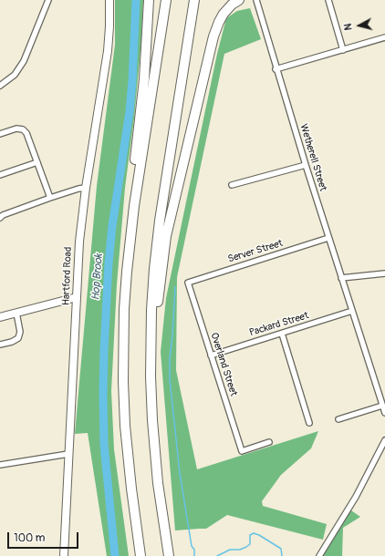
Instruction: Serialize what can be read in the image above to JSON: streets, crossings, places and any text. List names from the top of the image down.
{
  "streets": {
    "main road": ["Hartford Road"],
    "street": [
      "Wetherell Street",
      "Server Street",
      "Packard Street",
      "Overland Street"
    ]
  },
  "crossings": [
    ["Wetherell Street", "Server Street"],
    ["Wetherell Street", "Packard Street"],
    ["Server Street", "Overland Street"],
    ["Packard Street", "Overland Street"]
  ],
  "water": ["Hop Brook"],
  "scale_bar": "100 m",
  "north": "left"
}
